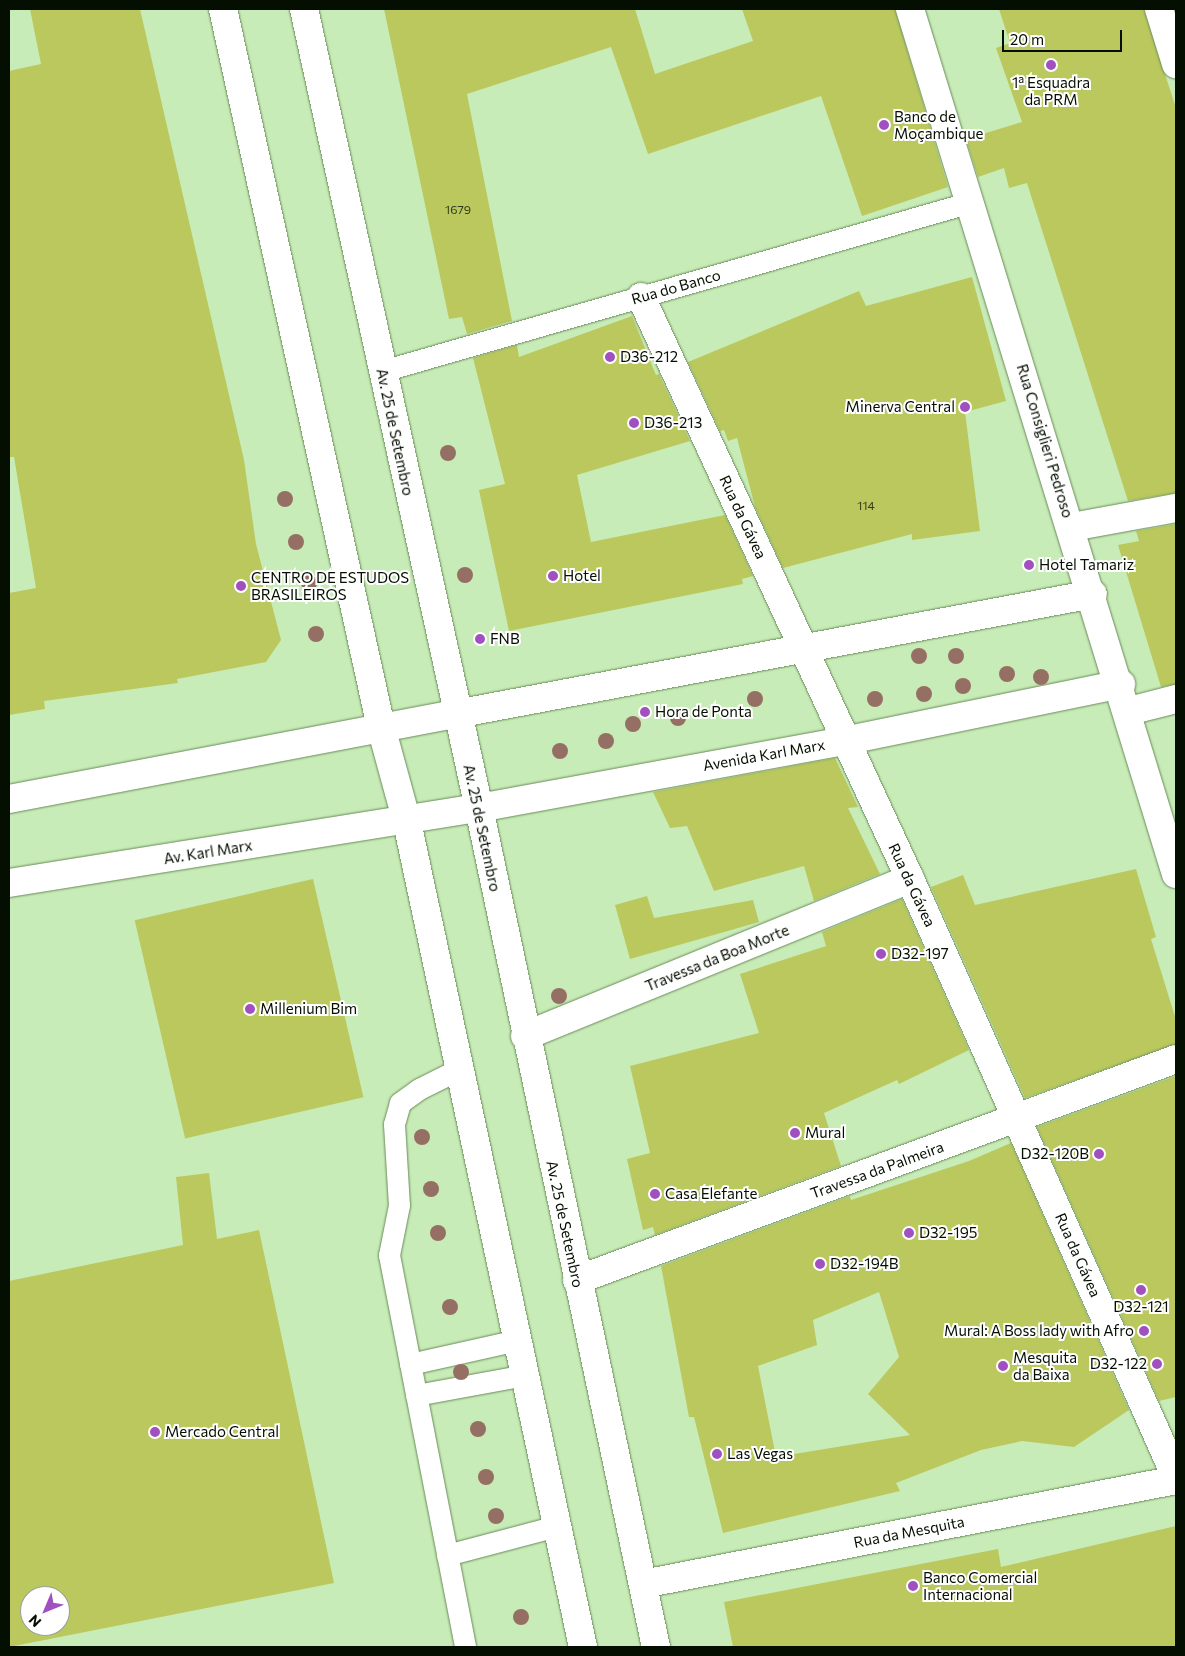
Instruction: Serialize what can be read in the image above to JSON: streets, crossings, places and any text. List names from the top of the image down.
{
  "streets": {
    "street": [
      "Av. 25 de Setembro",
      "Rua Consiglieri Pedroso",
      "Rua da Gávea",
      "Avenida Karl Marx",
      "Av. Karl Marx",
      "Travessa da Boa Morte",
      "Travessa da Palmeira",
      "Rua da Mesquita"
    ],
    "lane": ["Rua do Banco"]
  },
  "crossings": [
    ["Rua do Banco", "Av. 25 de Setembro"],
    ["Rua do Banco", "Rua Consiglieri Pedroso"],
    ["Rua do Banco", "Rua da Gávea"],
    ["Av. 25 de Setembro", "Avenida Karl Marx"],
    ["Av. 25 de Setembro", "Travessa da Boa Morte"],
    ["Av. 25 de Setembro", "Travessa da Palmeira"],
    ["Av. 25 de Setembro", "Rua da Mesquita"],
    ["Rua Consiglieri Pedroso", "Avenida Karl Marx"],
    ["Rua da Gávea", "Avenida Karl Marx"],
    ["Rua da Gávea", "Travessa da Boa Morte"],
    ["Rua da Gávea", "Travessa da Palmeira"],
    ["Rua da Gávea", "Rua da Mesquita"],
    ["Avenida Karl Marx", "Av. Karl Marx"]
  ],
  "places": [
    "1ª Esquadra da PRM",
    "Banco de Moçambique",
    "D36-212",
    "Minerva Central",
    "D36-213",
    "Hotel Tamariz",
    "Hotel",
    "CENTRO DE ESTUDOS BRASILEIROS",
    "FNB",
    "Hora de Ponta",
    "D32-197",
    "Millenium Bim",
    "Mural",
    "D32-120B",
    "Casa Elefante",
    "D32-195",
    "D32-194B",
    "D32-121",
    "Mural: A Boss lady with Afro",
    "D32-122",
    "Mesquita da Baixa",
    "Mercado Central",
    "Las Vegas",
    "Banco Comercial Internacional"
  ],
  "house_numbers": ["1679", "114"],
  "scale_bar": "20 m",
  "north": "bottom left"
}
